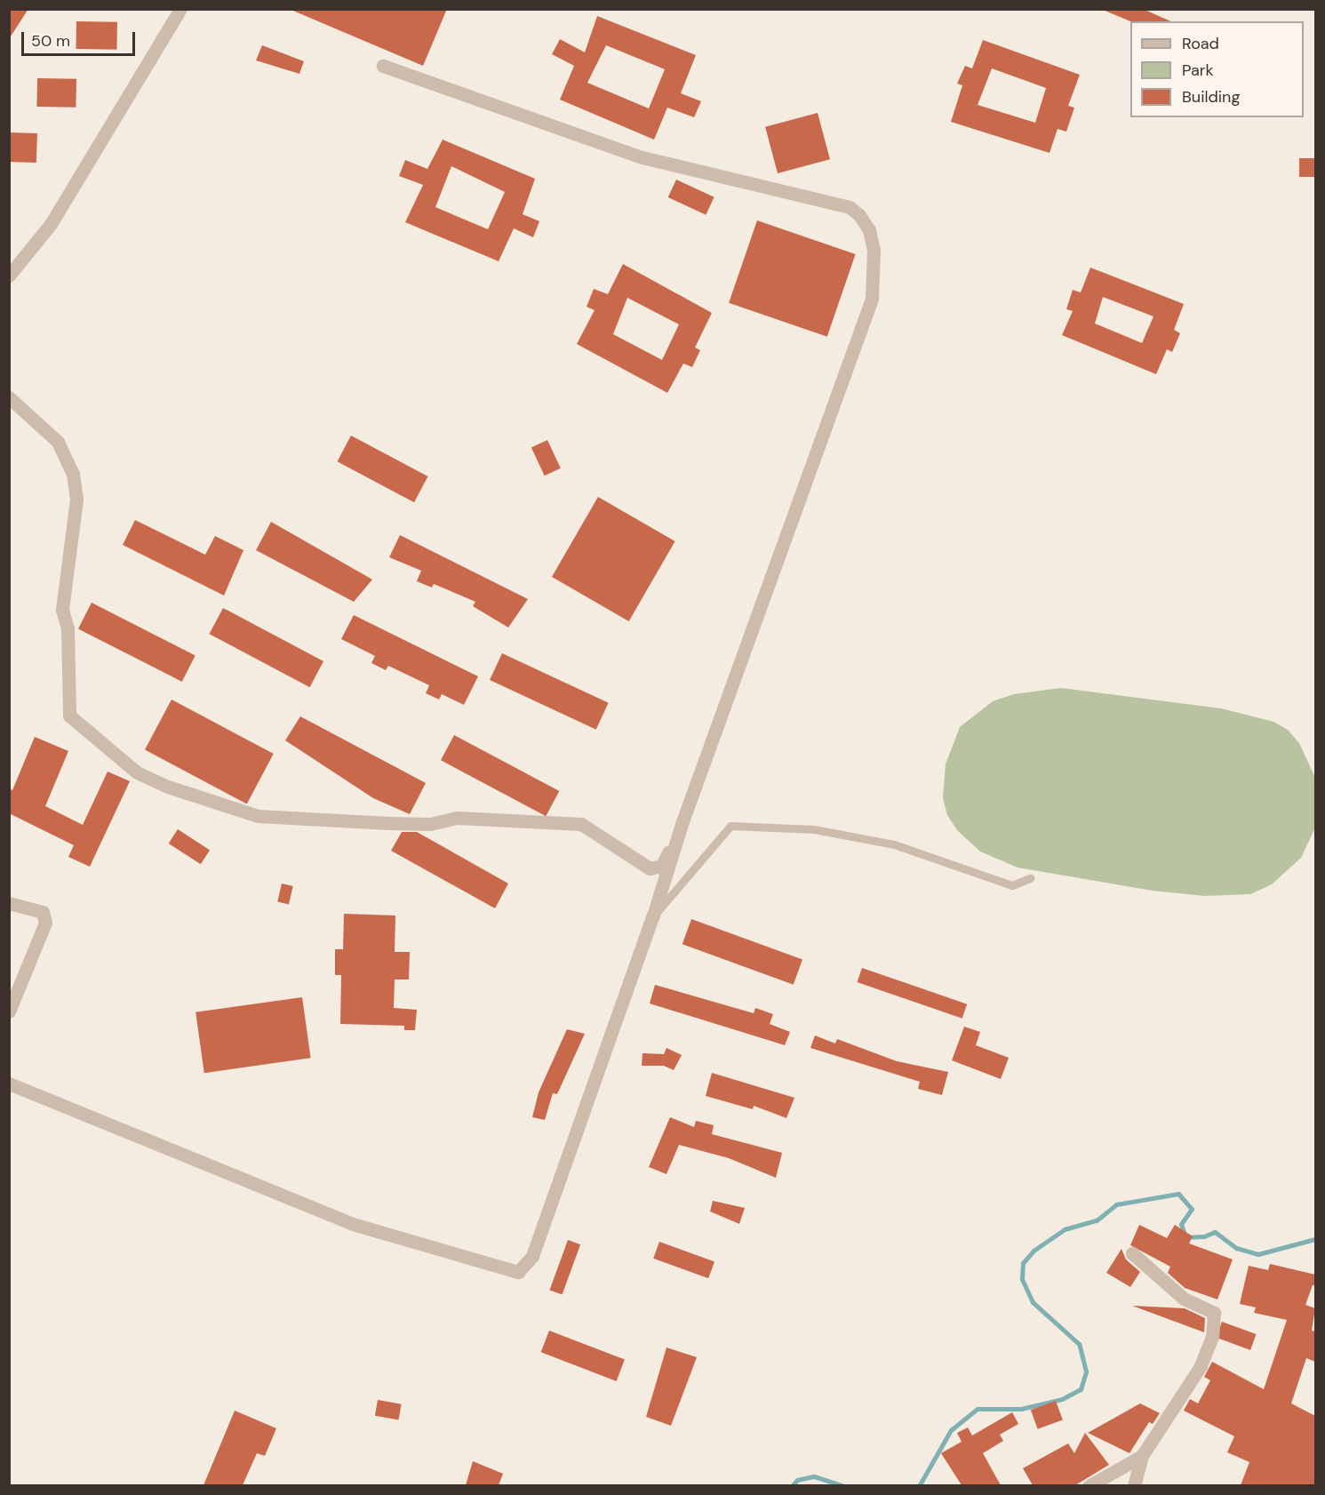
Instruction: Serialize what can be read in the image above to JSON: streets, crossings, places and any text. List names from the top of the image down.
{
  "legend": ["Road", "Park", "Building"],
  "scale_bar": "50 m"
}
